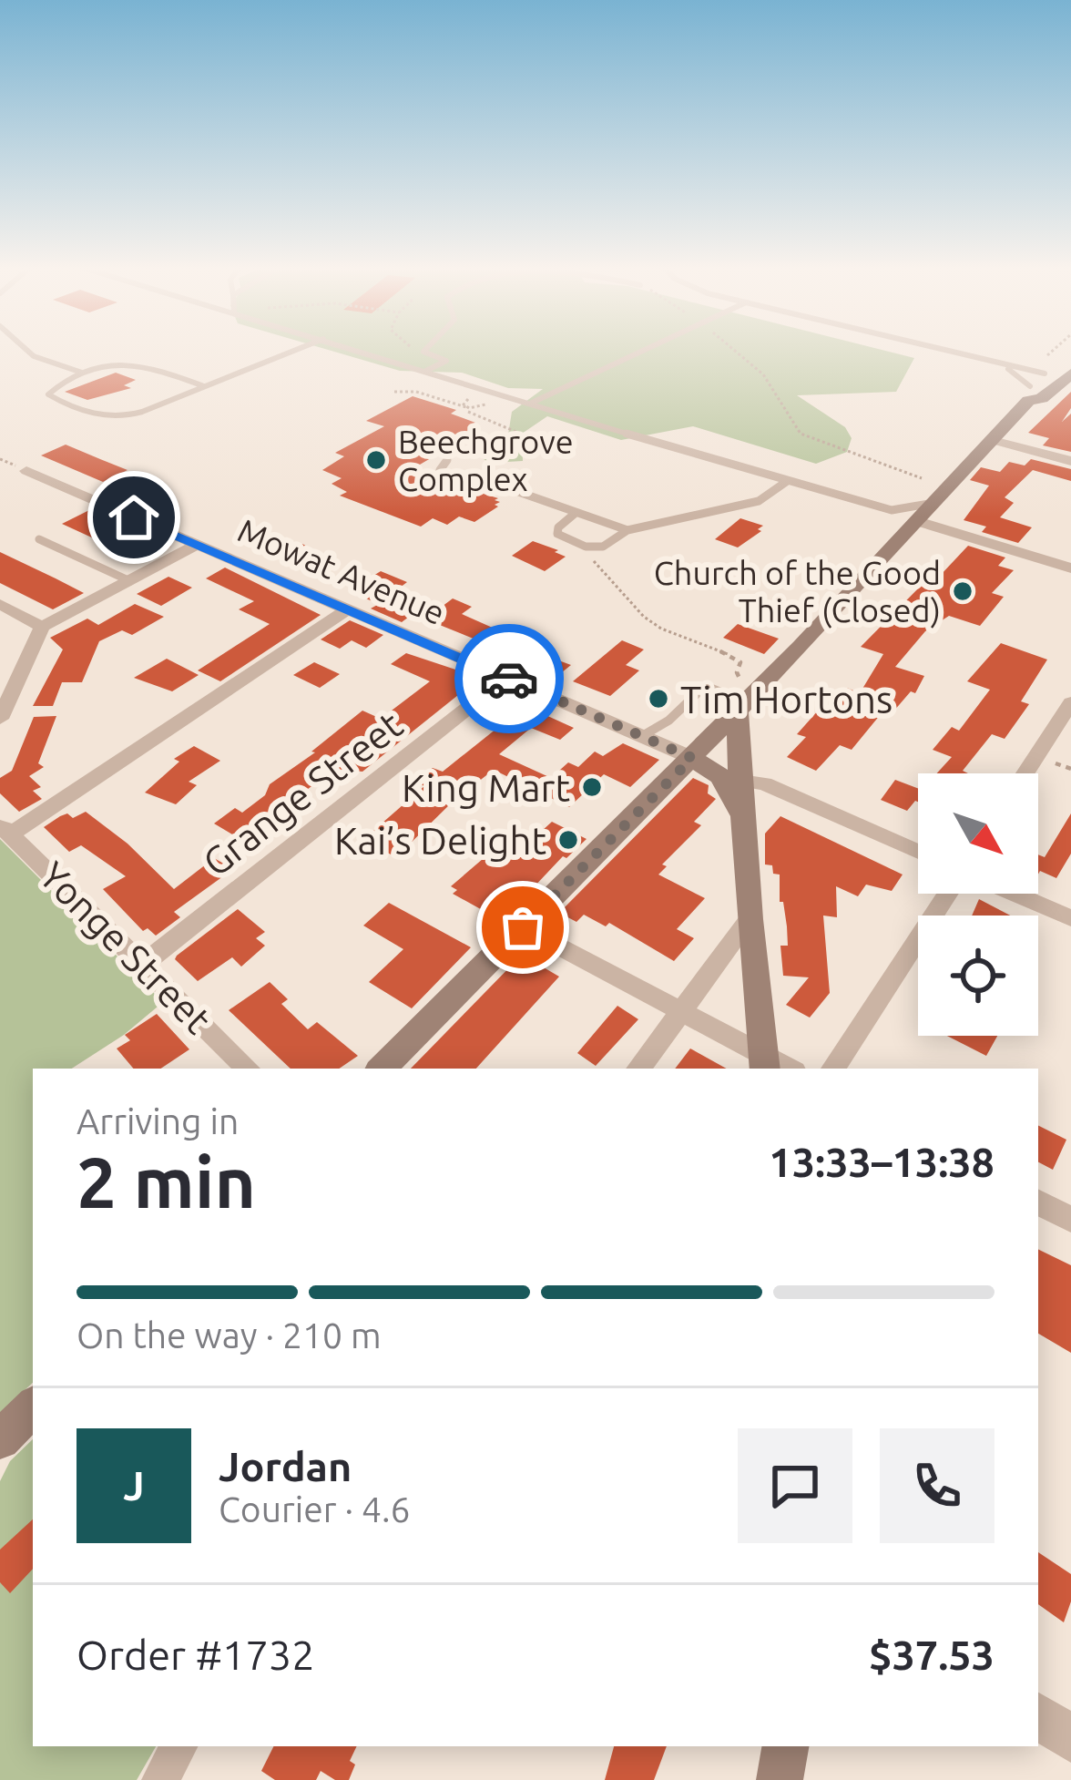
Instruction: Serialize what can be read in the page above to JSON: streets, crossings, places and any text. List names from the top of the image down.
{
  "streets": {
    "street": ["Mowat Avenue", "Grange Street", "Yonge Street"]
  },
  "crossings": [
    ["Mowat Avenue", "Grange Street"],
    ["Grange Street", "Yonge Street"]
  ],
  "places": [
    "Beechgrove Complex",
    "Church of the Good Thief (Closed)",
    "Tim Hortons",
    "King Mart",
    "Kai’s Delight"
  ],
  "north": "bottom right",
  "page": {
    "heading": ["2 min", "Arriving in", "13:33–13:38"],
    "panel": [
      "Jordan",
      "Courier · 4.6",
      "Order #1732",
      "$37.53"
    ],
    "bar": "On the way · 210 m",
    "round": "J"
  }
}
